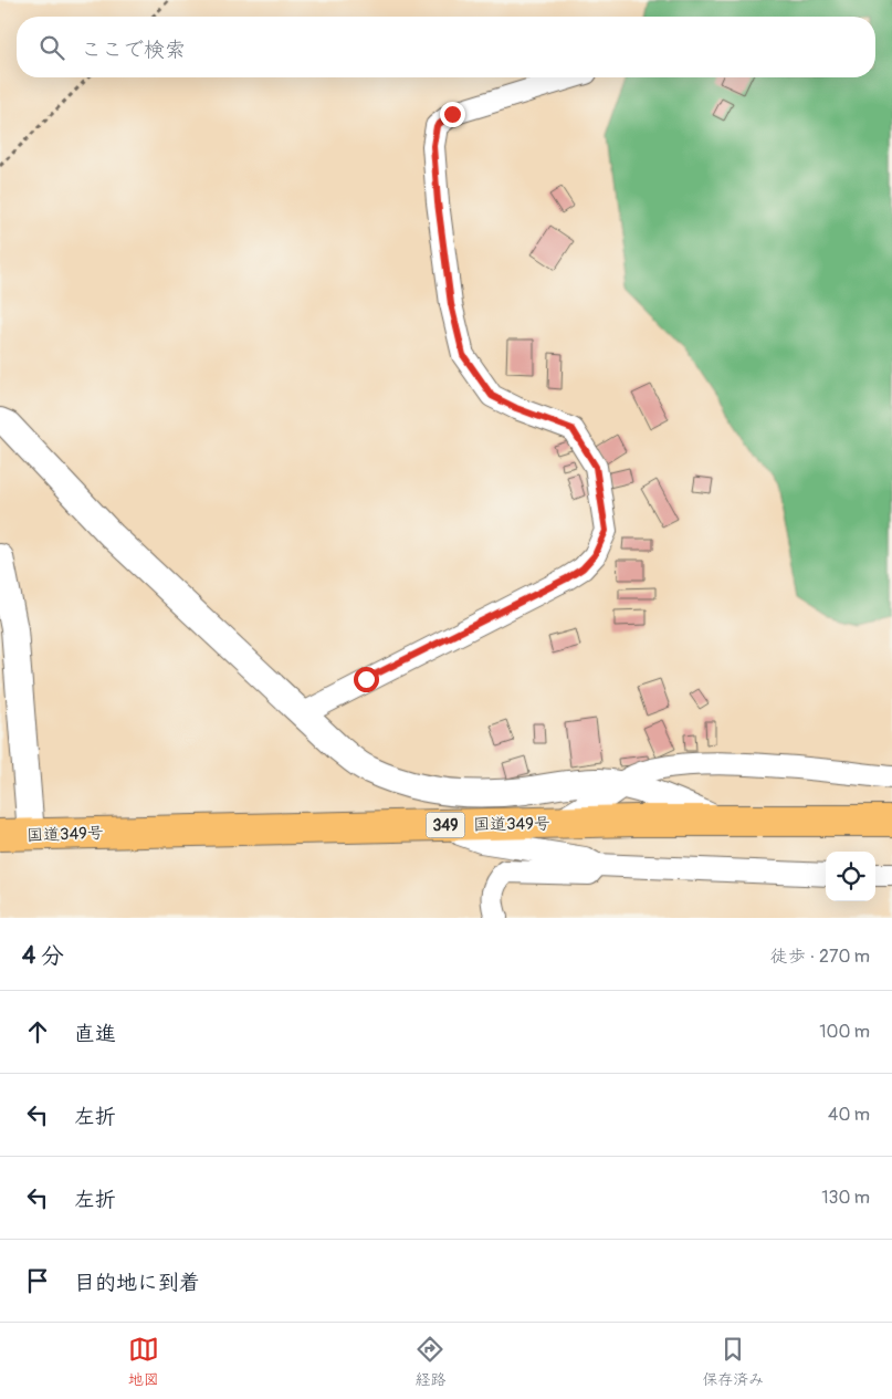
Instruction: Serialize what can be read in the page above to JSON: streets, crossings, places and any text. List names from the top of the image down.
{
  "streets": {
    "highway": ["国道349号", "349"]
  },
  "page": {
    "search": "ここで検索",
    "heading": ["4 分", "徒歩 · 270 m"],
    "list": [
      ["直進", "100 m"],
      ["左折", "40 m"],
      ["左折", "130 m"],
      "目的地に到着"
    ],
    "nav": ["地図", "経路", "保存済み"]
  }
}
